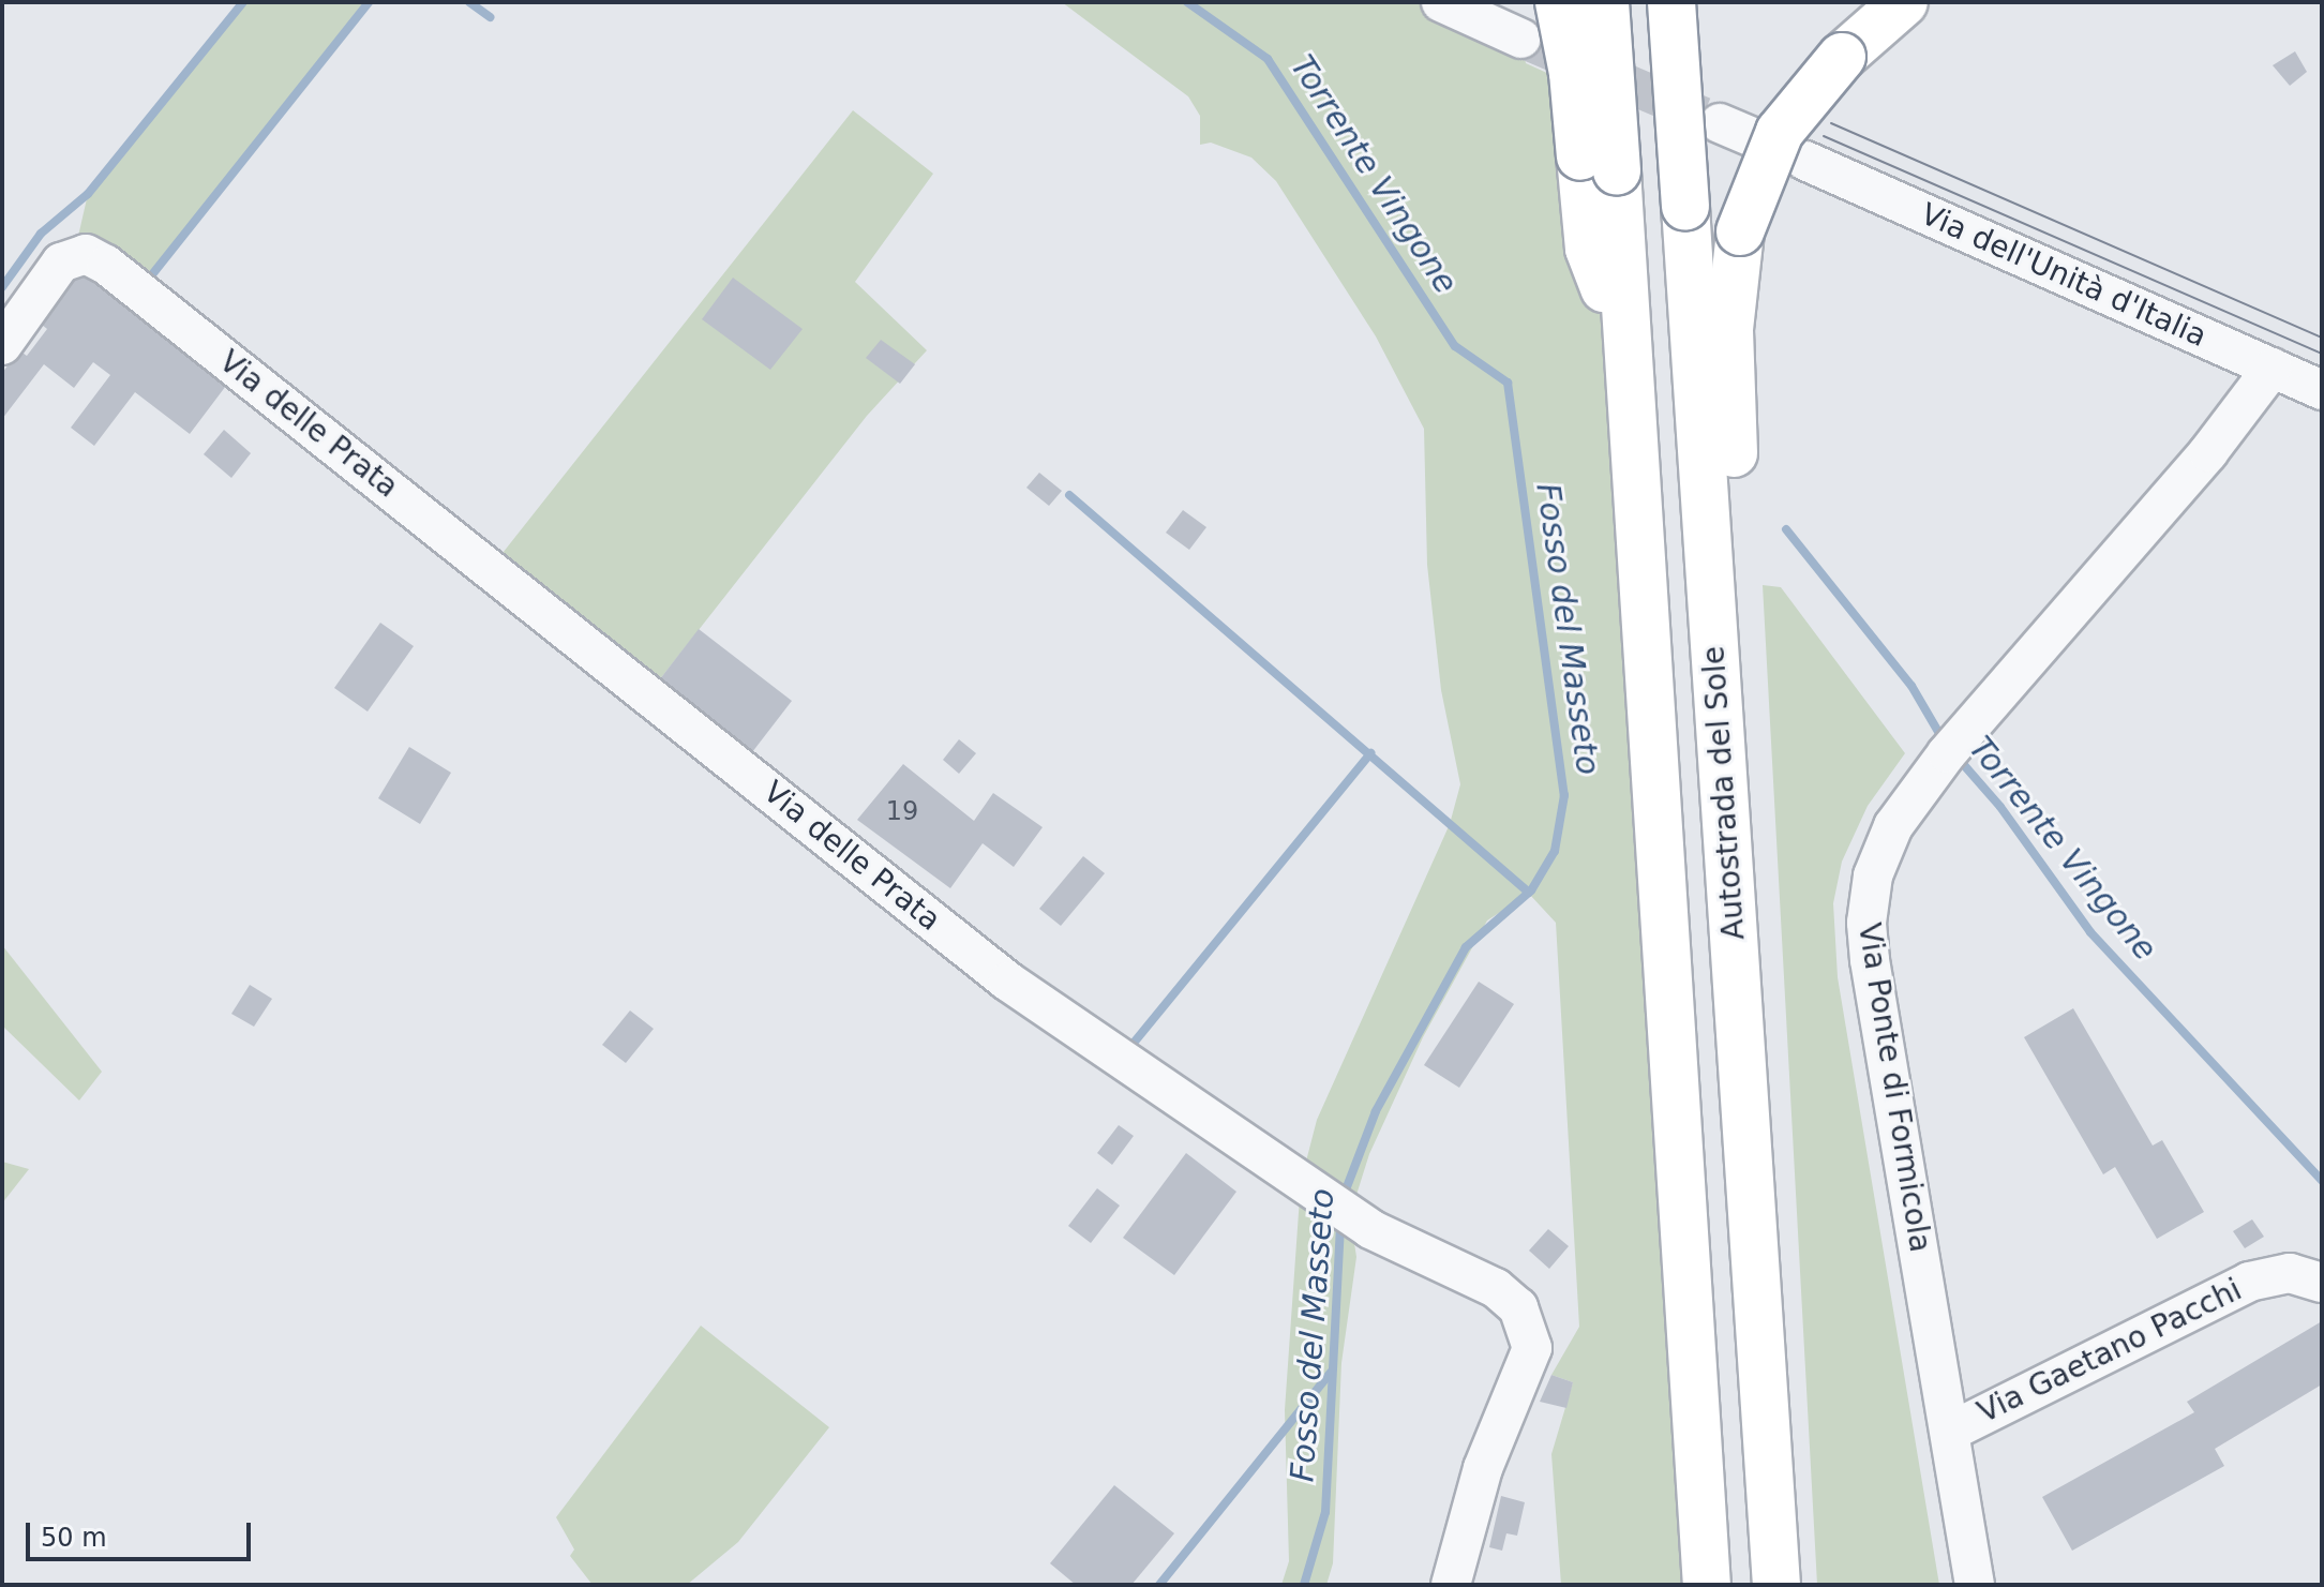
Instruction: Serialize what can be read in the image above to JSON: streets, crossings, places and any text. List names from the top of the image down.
{
  "streets": {
    "highway": ["Autostrada del Sole"],
    "street": [
      "Via dell'Unità d'Italia",
      "Via delle Prata",
      "Via Ponte di Formicola",
      "Via Gaetano Pacchi"
    ]
  },
  "crossings": [
    ["Via dell'Unità d'Italia", "Via Ponte di Formicola"],
    ["Via Ponte di Formicola", "Via Gaetano Pacchi"]
  ],
  "water": ["Torrente Vingone", "Fosso del Masseto"],
  "house_numbers": ["19"],
  "scale_bar": "50 m"
}
